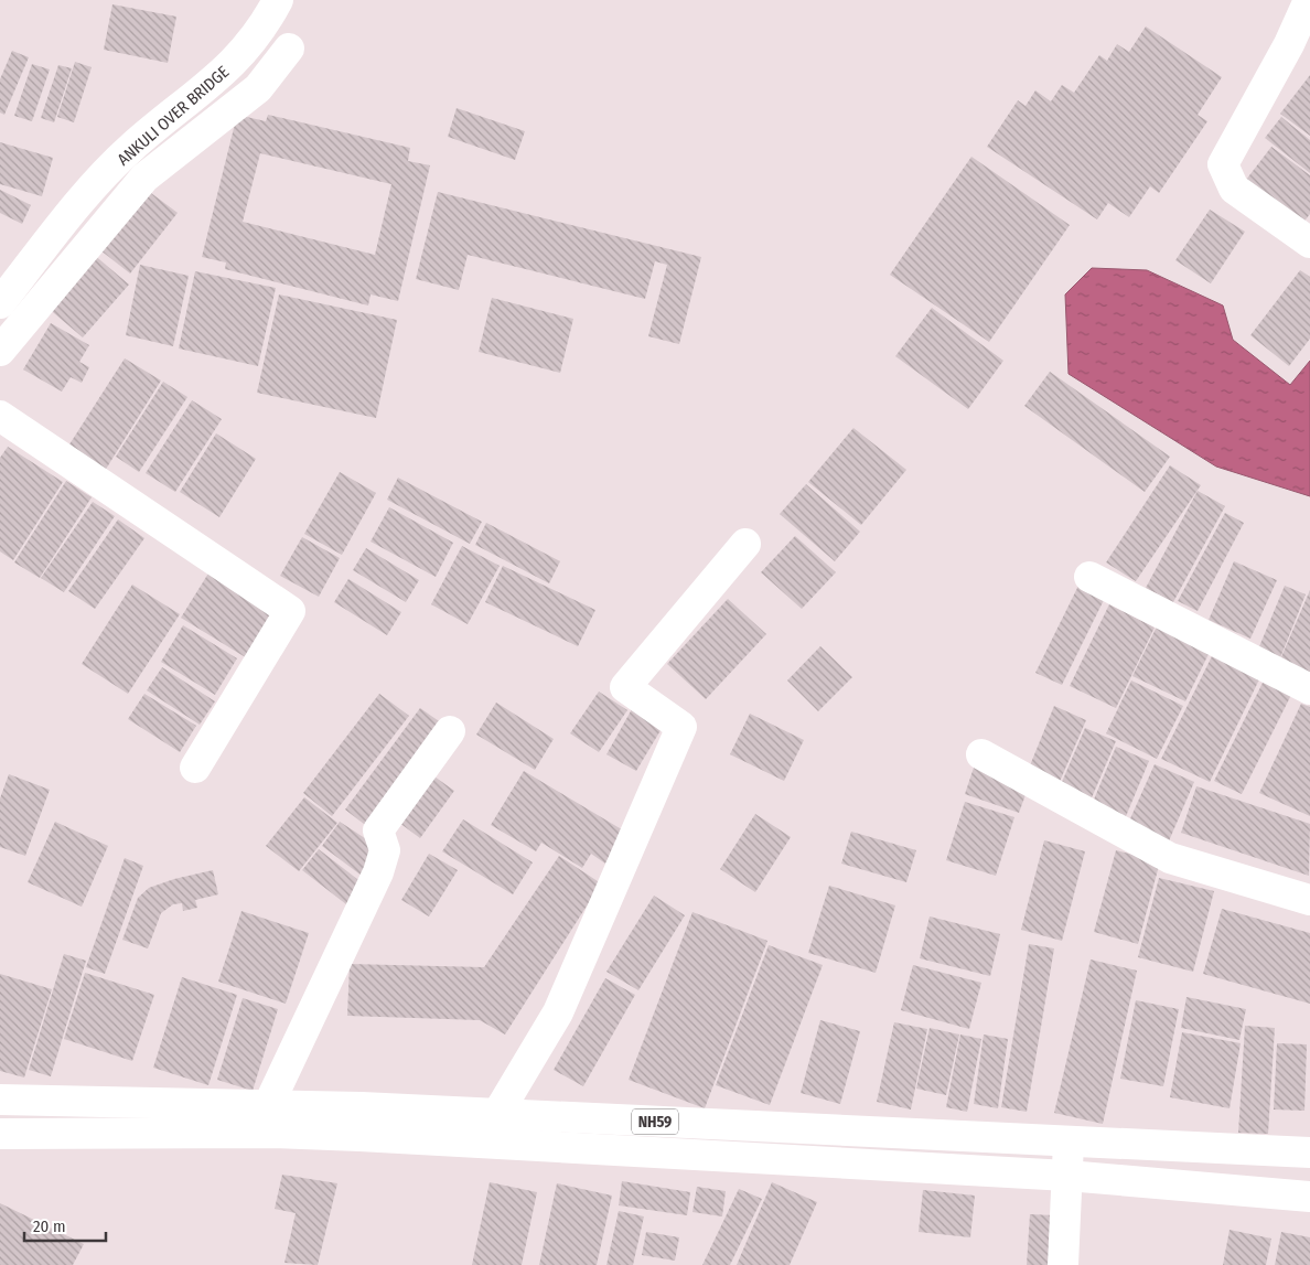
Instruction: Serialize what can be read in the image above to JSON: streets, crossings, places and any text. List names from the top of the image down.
{
  "streets": {
    "main road": ["ANKULI OVER BRIDGE", "NH59"]
  },
  "scale_bar": "20 m"
}
